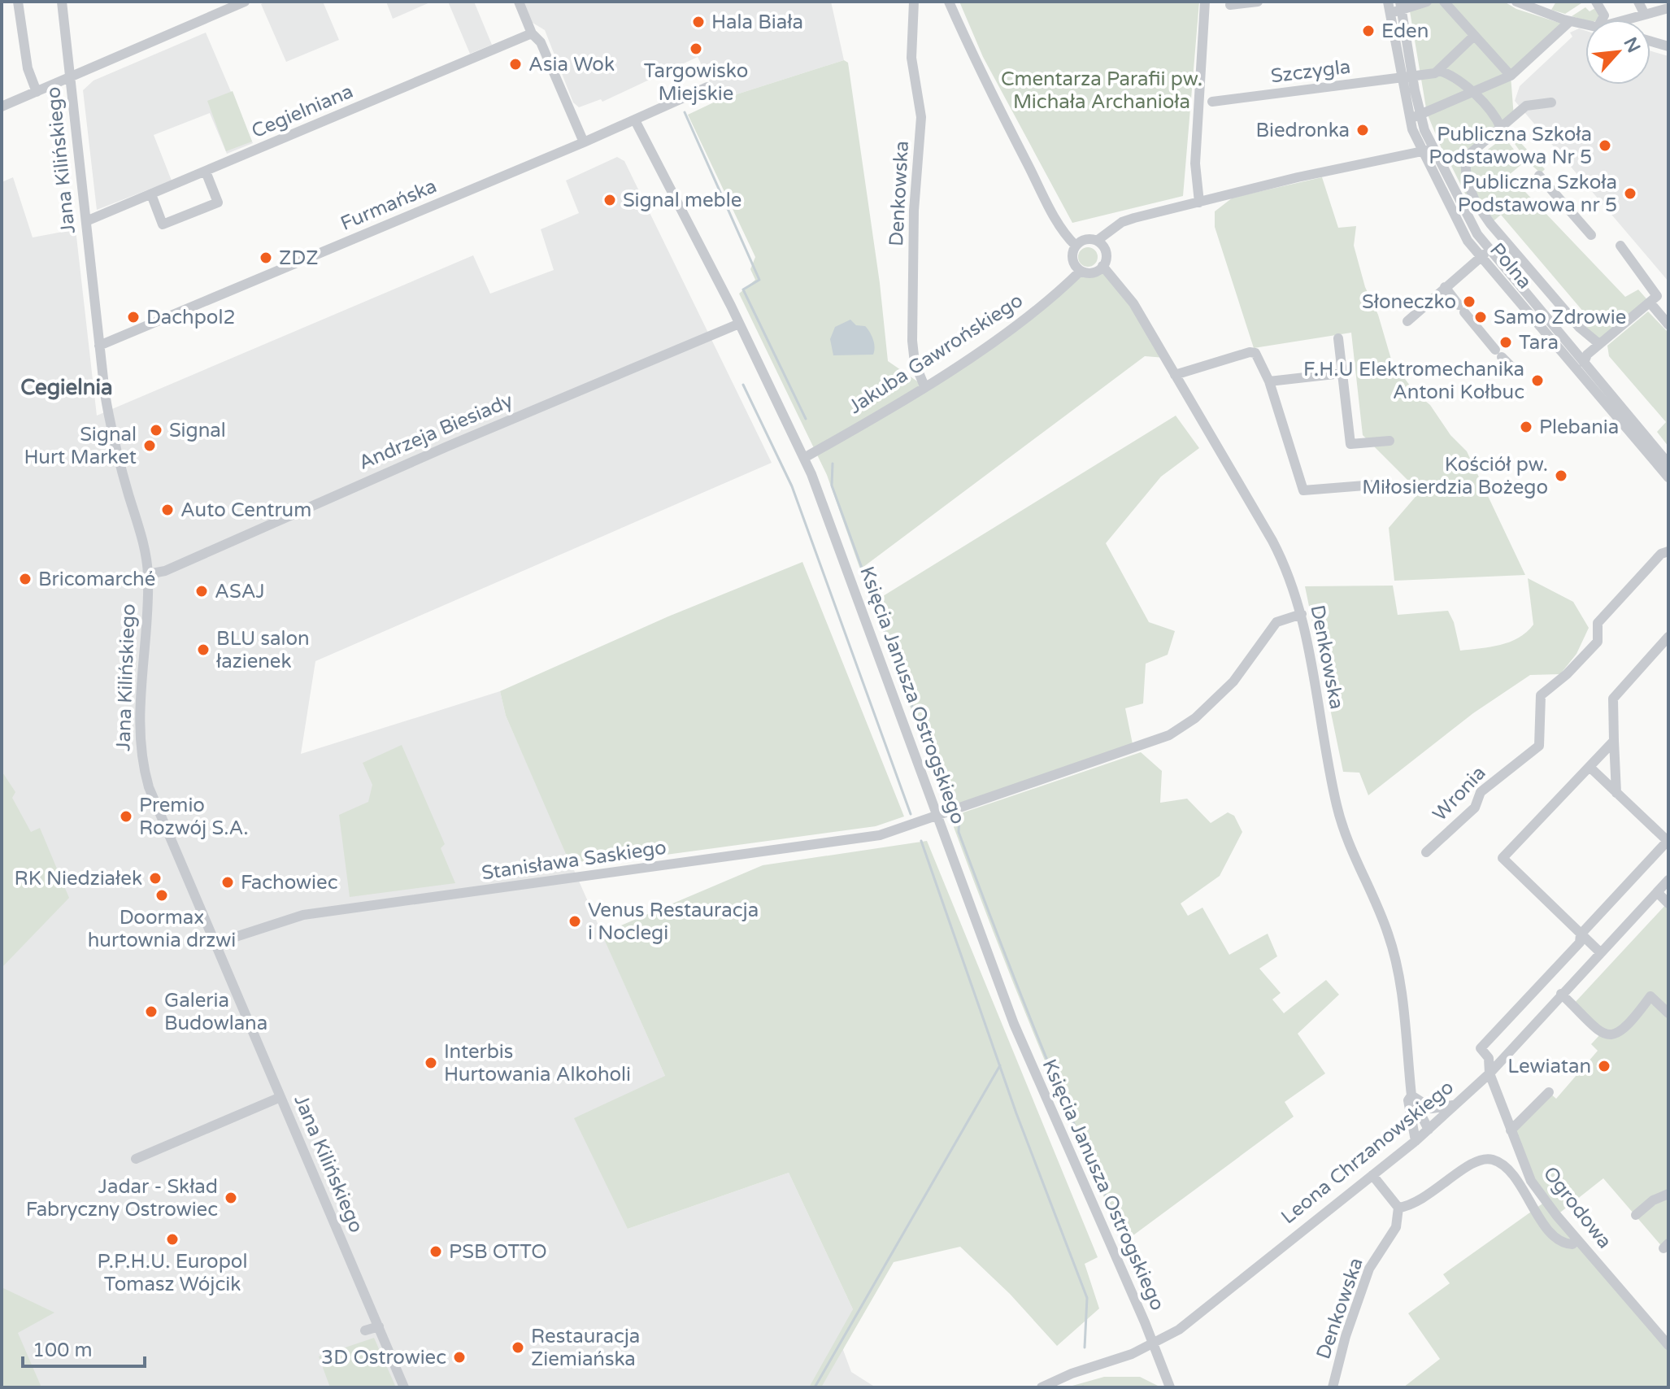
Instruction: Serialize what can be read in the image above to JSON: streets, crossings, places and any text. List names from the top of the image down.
{
  "streets": {
    "street": [
      "Szczygla",
      "Cegielniana",
      "Jana Kilińskiego",
      "Denkowska",
      "Furmańska",
      "Polna",
      "Jakuba Gawrońskiego",
      "Andrzeja Biesiady",
      "Księcia Janusza Ostrogskiego",
      "Wronia",
      "Stanisława Saskiego",
      "Leona Chrzanowskiego",
      "Ogrodowa"
    ]
  },
  "crossings": [
    ["Szczygla", "Polna"],
    ["Cegielniana", "Jana Kilińskiego"],
    ["Jana Kilińskiego", "Furmańska"],
    ["Jana Kilińskiego", "Andrzeja Biesiady"],
    ["Jana Kilińskiego", "Stanisława Saskiego"],
    ["Denkowska", "Jakuba Gawrońskiego"],
    ["Denkowska", "Stanisława Saskiego"],
    ["Denkowska", "Leona Chrzanowskiego"],
    ["Jakuba Gawrońskiego", "Księcia Janusza Ostrogskiego"],
    ["Andrzeja Biesiady", "Księcia Janusza Ostrogskiego"],
    ["Księcia Janusza Ostrogskiego", "Stanisława Saskiego"],
    ["Księcia Janusza Ostrogskiego", "Leona Chrzanowskiego"],
    ["Leona Chrzanowskiego", "Ogrodowa"]
  ],
  "districts": ["Cegielnia"],
  "parks": ["Cmentarza Parafii pw. Michała Archanioła"],
  "places": [
    "Hala Biała",
    "Eden",
    "Targowisko Miejskie",
    "Asia Wok",
    "Biedronka",
    "Publiczna Szkoła Podstawowa Nr 5",
    "Publiczna Szkoła Podstawowa nr 5",
    "Signal meble",
    "ZDZ",
    "Słoneczko",
    "Dachpol2",
    "Samo Zdrowie",
    "Tara",
    "F.H.U Elektromechanika Antoni Kołbuc",
    "Plebania",
    "Signal",
    "Signal Hurt Market",
    "Kościół pw. Miłosierdzia Bożego",
    "Auto Centrum",
    "Bricomarché",
    "ASAJ",
    "BLU salon łazienek",
    "Premio Rozwój S.A.",
    "RK Niedziałek",
    "Fachowiec",
    "Doormax hurtownia drzwi",
    "Venus Restauracja i Noclegi",
    "Galeria Budowlana",
    "Interbis Hurtowania Alkoholi",
    "Lewiatan",
    "Jadar - Skład Fabryczny Ostrowiec",
    "P.P.H.U. Europol Tomasz Wójcik",
    "PSB OTTO",
    "Restauracja Ziemiańska",
    "3D Ostrowiec"
  ],
  "scale_bar": "100 m",
  "north": "top right"
}
